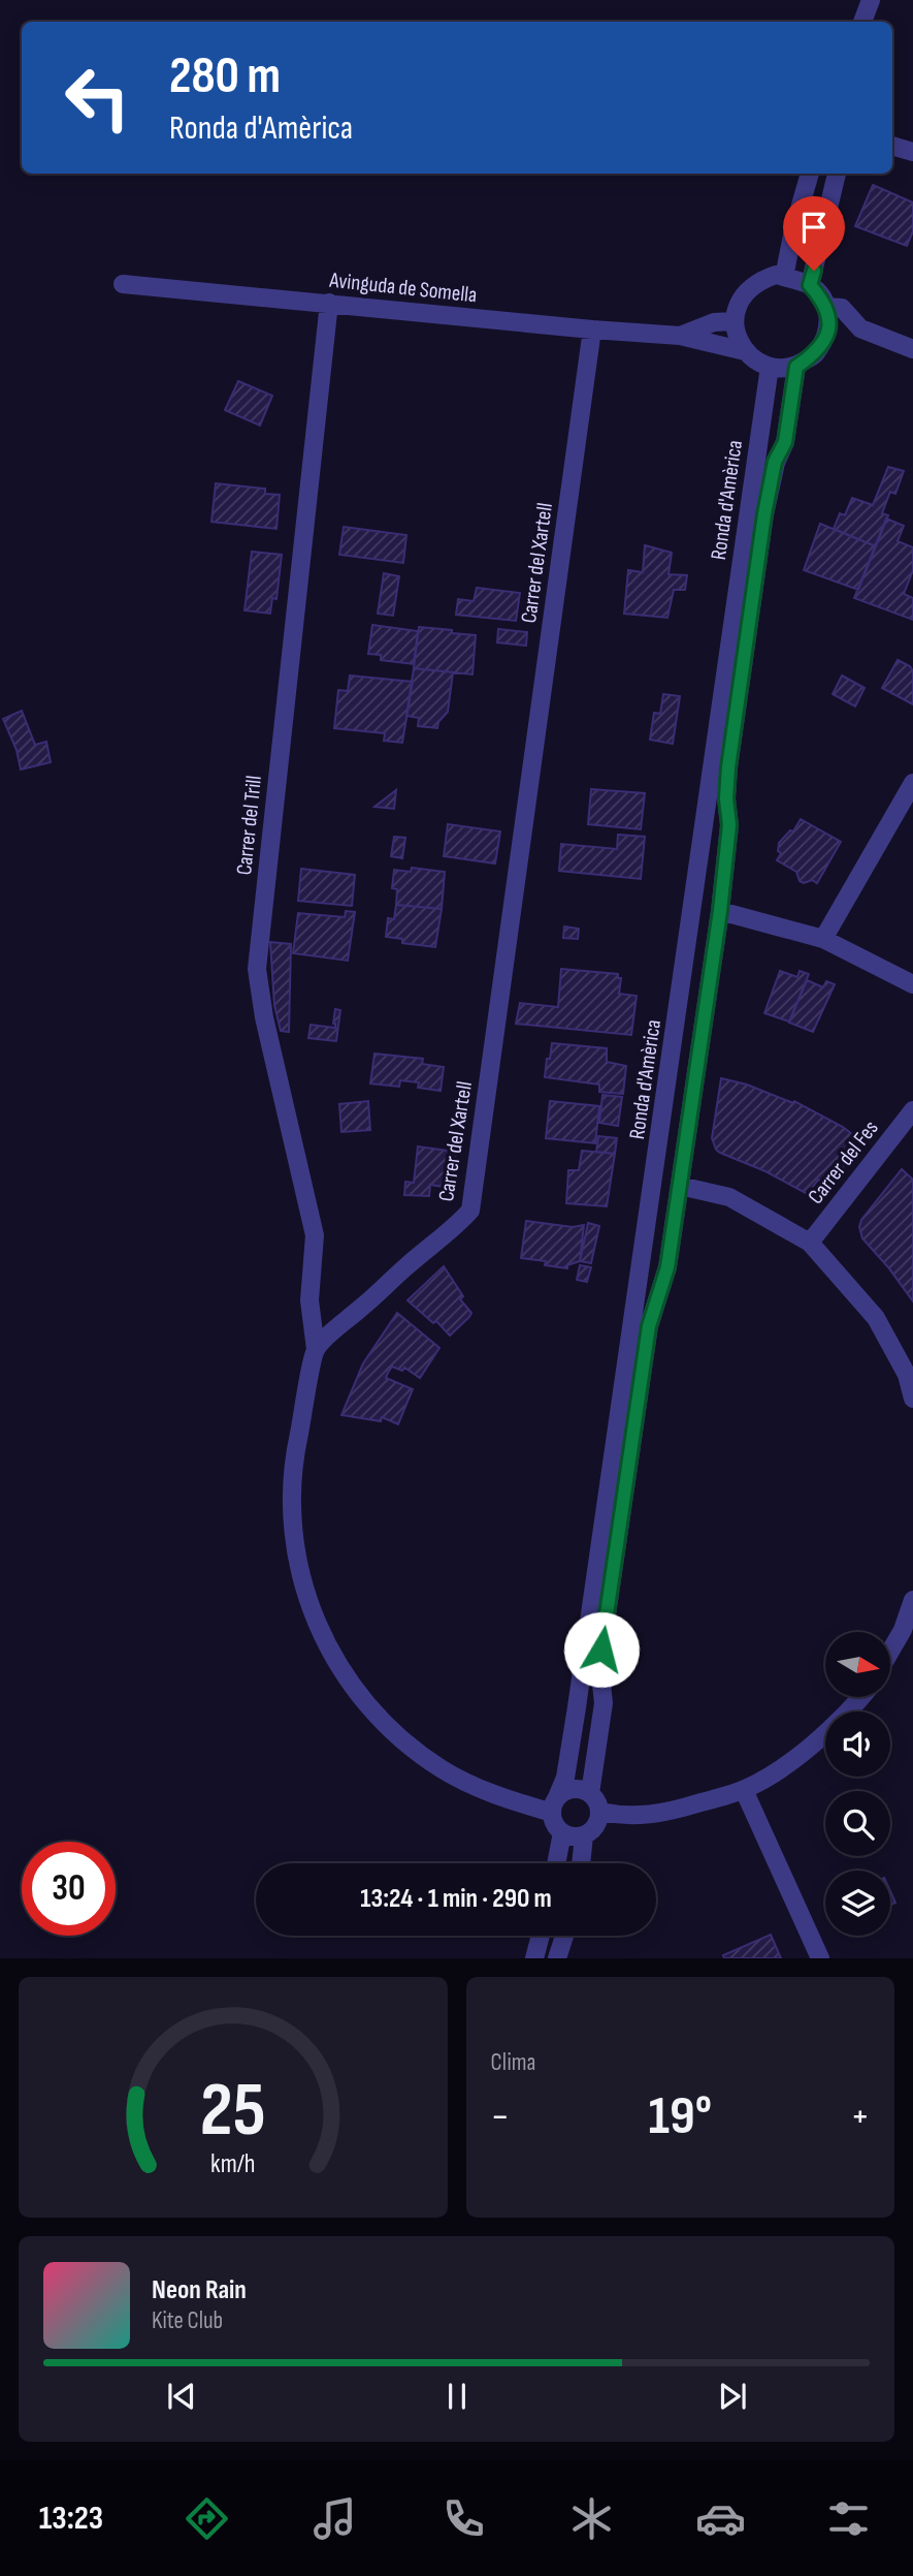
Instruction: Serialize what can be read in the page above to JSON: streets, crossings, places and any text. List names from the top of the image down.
{
  "streets": {
    "street": [
      "Avinguda de Somella",
      "Ronda d'Amèrica",
      "Carrer del Xartell",
      "Carrer del Trill",
      "Carrer del Fes"
    ]
  },
  "crossings": [
    ["Avinguda de Somella", "Ronda d'Amèrica"],
    ["Avinguda de Somella", "Carrer del Xartell"],
    ["Avinguda de Somella", "Carrer del Trill"],
    ["Carrer del Xartell", "Carrer del Trill"]
  ],
  "north": "right",
  "page": {
    "turn": ["280 m", "Ronda d'Amèrica"],
    "limit": "30",
    "trip": "13:24 · 1 min · 290 m",
    "tile": "Clima",
    "heat": ["−", "19°", "+"],
    "song": ["Neon Rain", "Kite Club"],
    "tabs": "13:23",
    "gauge": ["25", "km/h"]
  }
}
